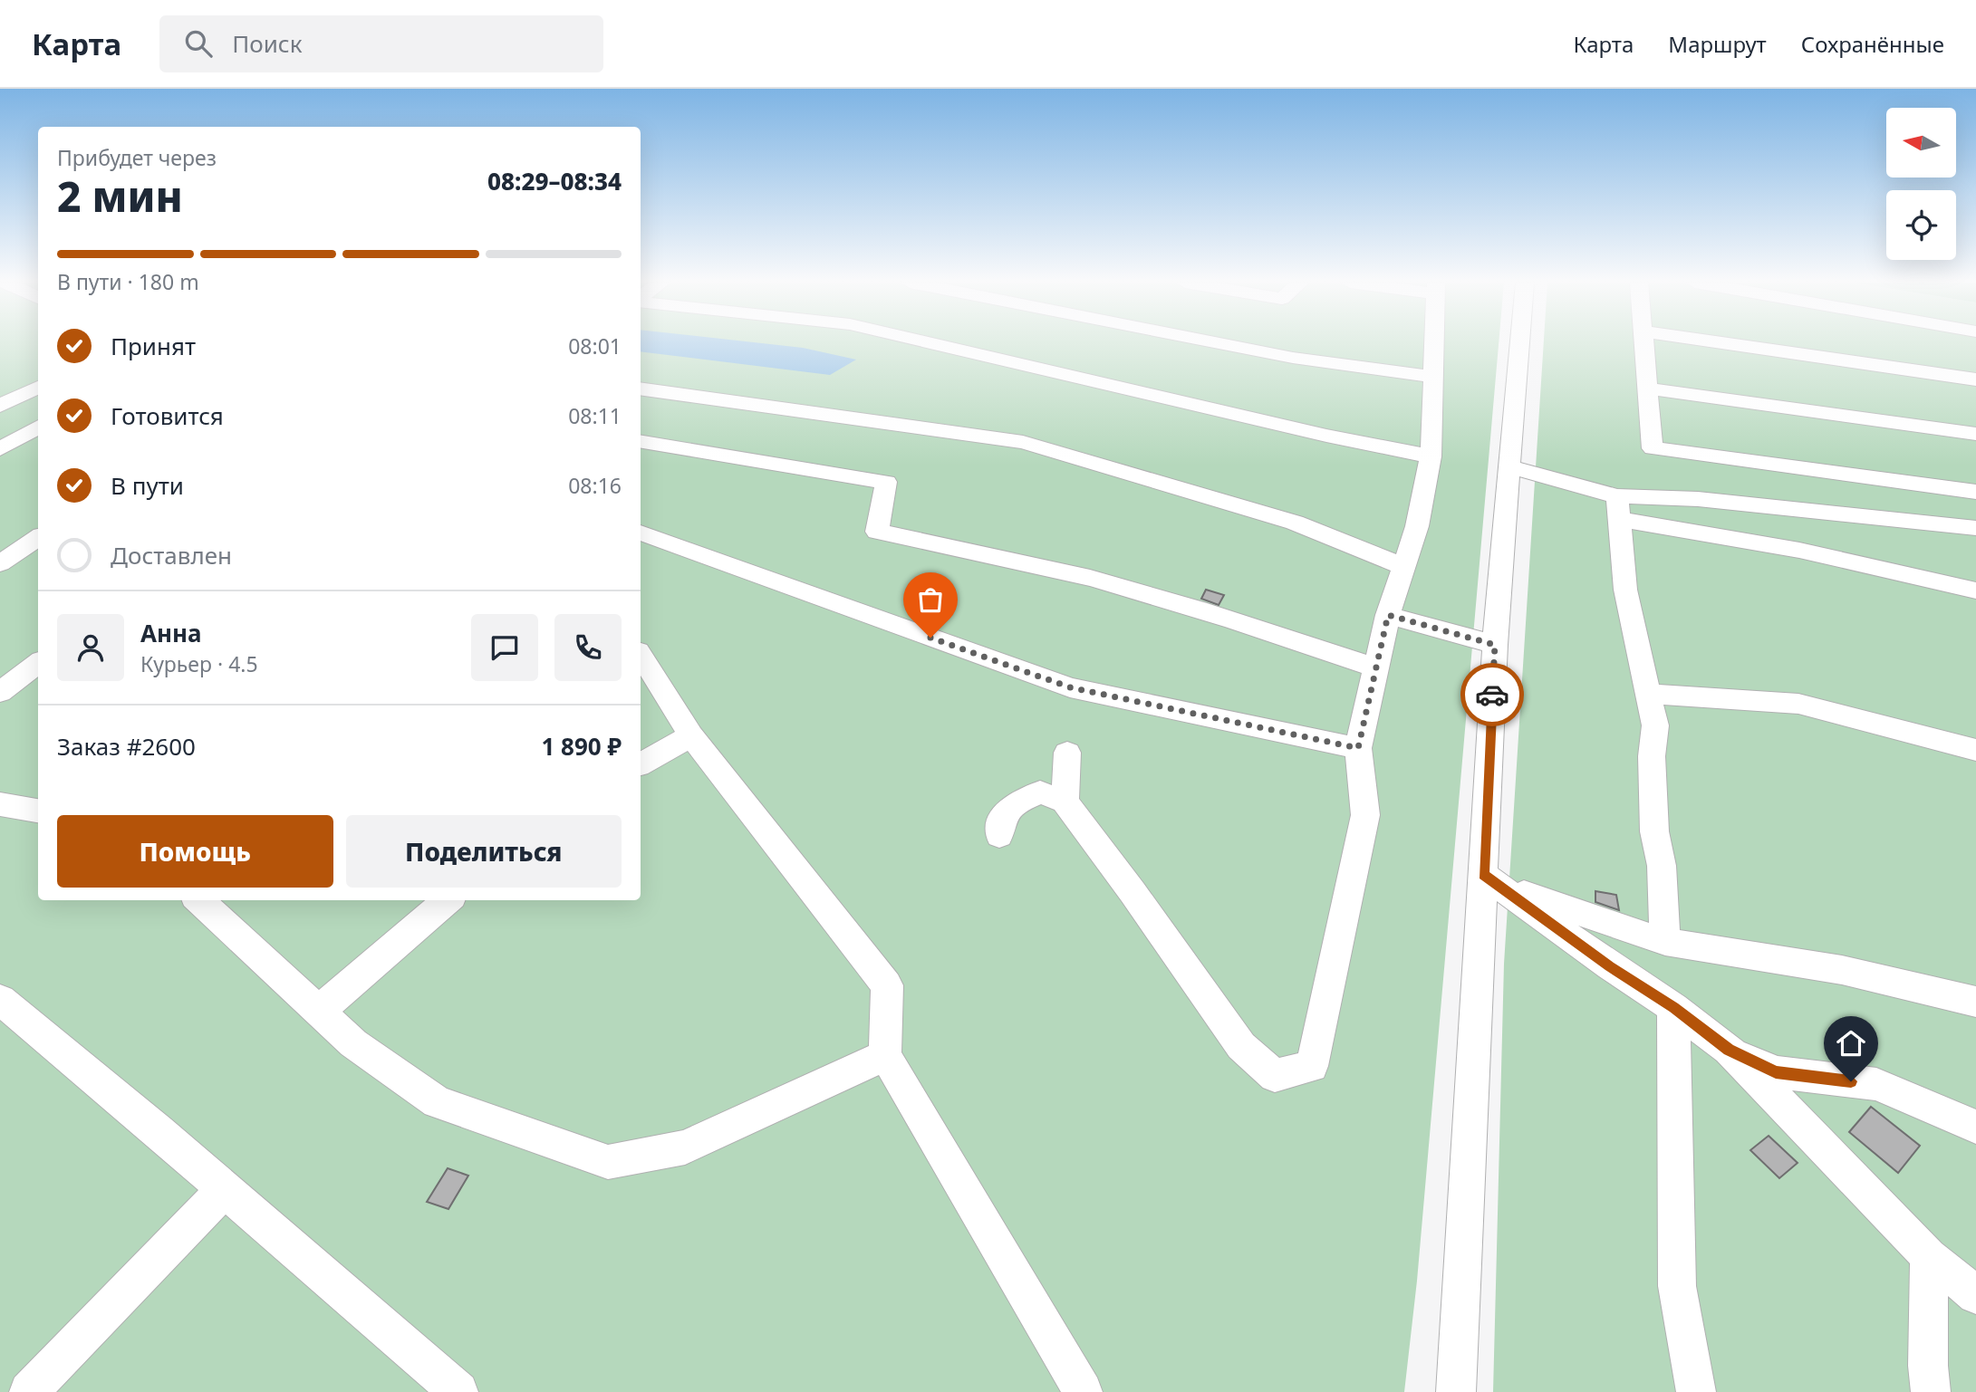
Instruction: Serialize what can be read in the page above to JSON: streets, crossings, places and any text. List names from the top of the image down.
{
  "north": "left",
  "page": {
    "header": "Карта",
    "search": "Поиск",
    "nav": ["Карта", "Маршрут", "Сохранённые"],
    "heading": ["2 мин", "Прибудет через", "08:29–08:34"],
    "panel": [
      "Анна",
      "Курьер · 4.5",
      "Заказ #2600",
      "1 890 ₽"
    ],
    "bar": "В пути · 180 m",
    "list": [
      ["Принят", "08:01"],
      ["Готовится", "08:11"],
      ["В пути", "08:16"],
      "Доставлен"
    ],
    "buttons": ["Помощь", "Поделиться"]
  }
}
